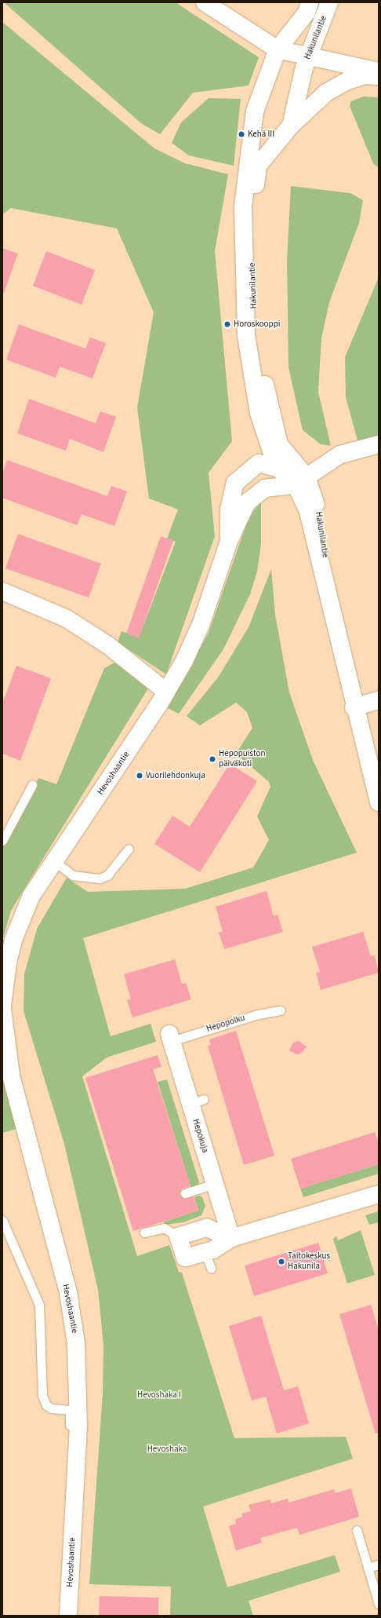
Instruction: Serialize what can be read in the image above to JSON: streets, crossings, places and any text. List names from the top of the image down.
{
  "streets": {
    "main road": ["Hakunilantie", "Hevoshaantie", "Hepokuja"],
    "lane": ["Hepopolku"]
  },
  "crossings": [
    ["Hakunilantie", "Hevoshaantie"],
    ["Hepopolku", "Hepokuja"]
  ],
  "parks": ["Hevoshaka I", "Hevoshaka"],
  "places": [
    "Kehä III",
    "Horoskooppi",
    "Hepopuiston päiväkoti",
    "Vuorilehdonkuja",
    "Taitokeskus Hakunila"
  ]
}
